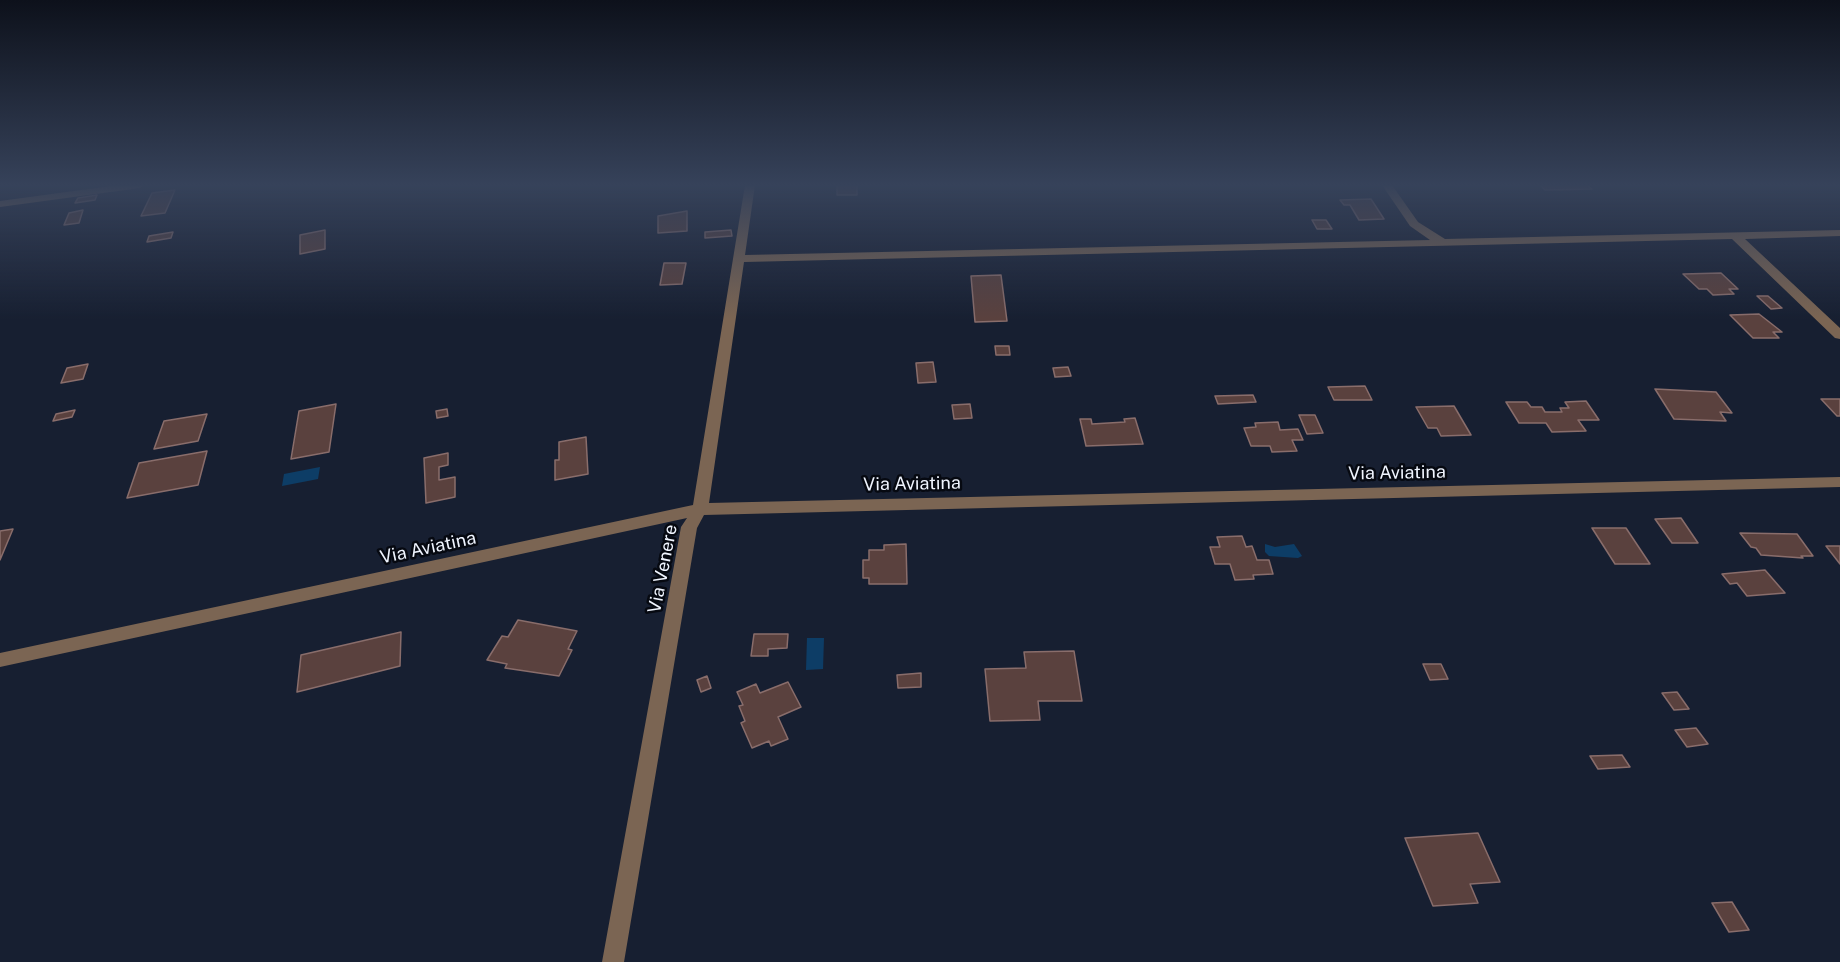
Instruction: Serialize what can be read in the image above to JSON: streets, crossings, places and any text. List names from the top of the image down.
{
  "streets": {
    "street": ["Via Aviatina", "Via Venere"]
  },
  "crossings": [
    ["Via Aviatina", "Via Venere"]
  ]
}
